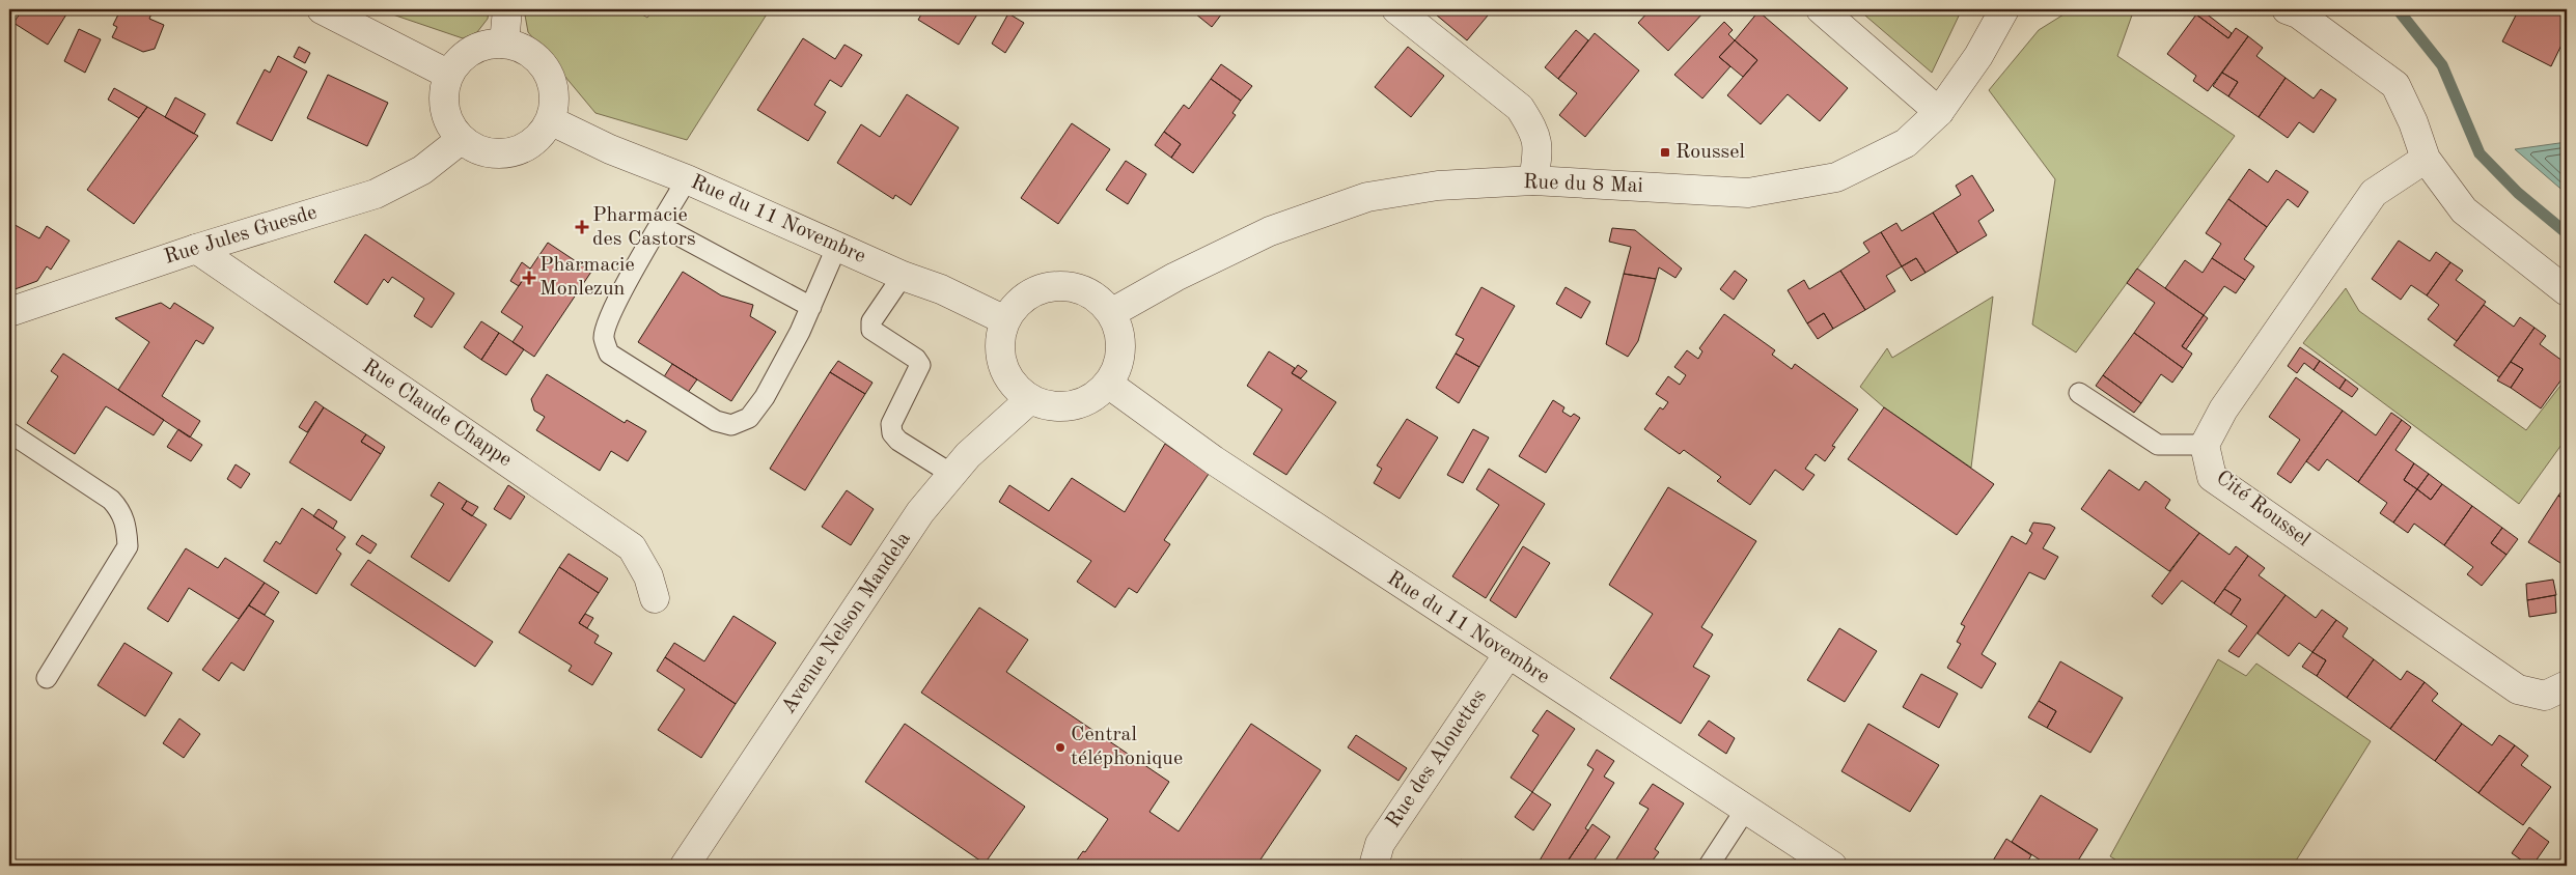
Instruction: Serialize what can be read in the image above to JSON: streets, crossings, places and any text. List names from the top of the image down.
{
  "streets": {
    "street": [
      "Rue du 8 Mai",
      "Rue du 11 Novembre",
      "Rue Jules Guesde",
      "Rue Claude Chappe",
      "Cité Roussel",
      "Avenue Nelson Mandela",
      "Rue des Alouettes"
    ]
  },
  "crossings": [
    ["Rue du 8 Mai", "Rue du 11 Novembre"],
    ["Rue du 8 Mai", "Avenue Nelson Mandela"],
    ["Rue du 11 Novembre", "Rue Jules Guesde"],
    ["Rue du 11 Novembre", "Avenue Nelson Mandela"],
    ["Rue du 11 Novembre", "Rue des Alouettes"],
    ["Rue Jules Guesde", "Rue Claude Chappe"]
  ],
  "places": {
    "transit": ["Roussel"],
    "health": ["Pharmacie des Castors", "Pharmacie Monlezun"],
    "other": ["Central téléphonique"]
  }
}
